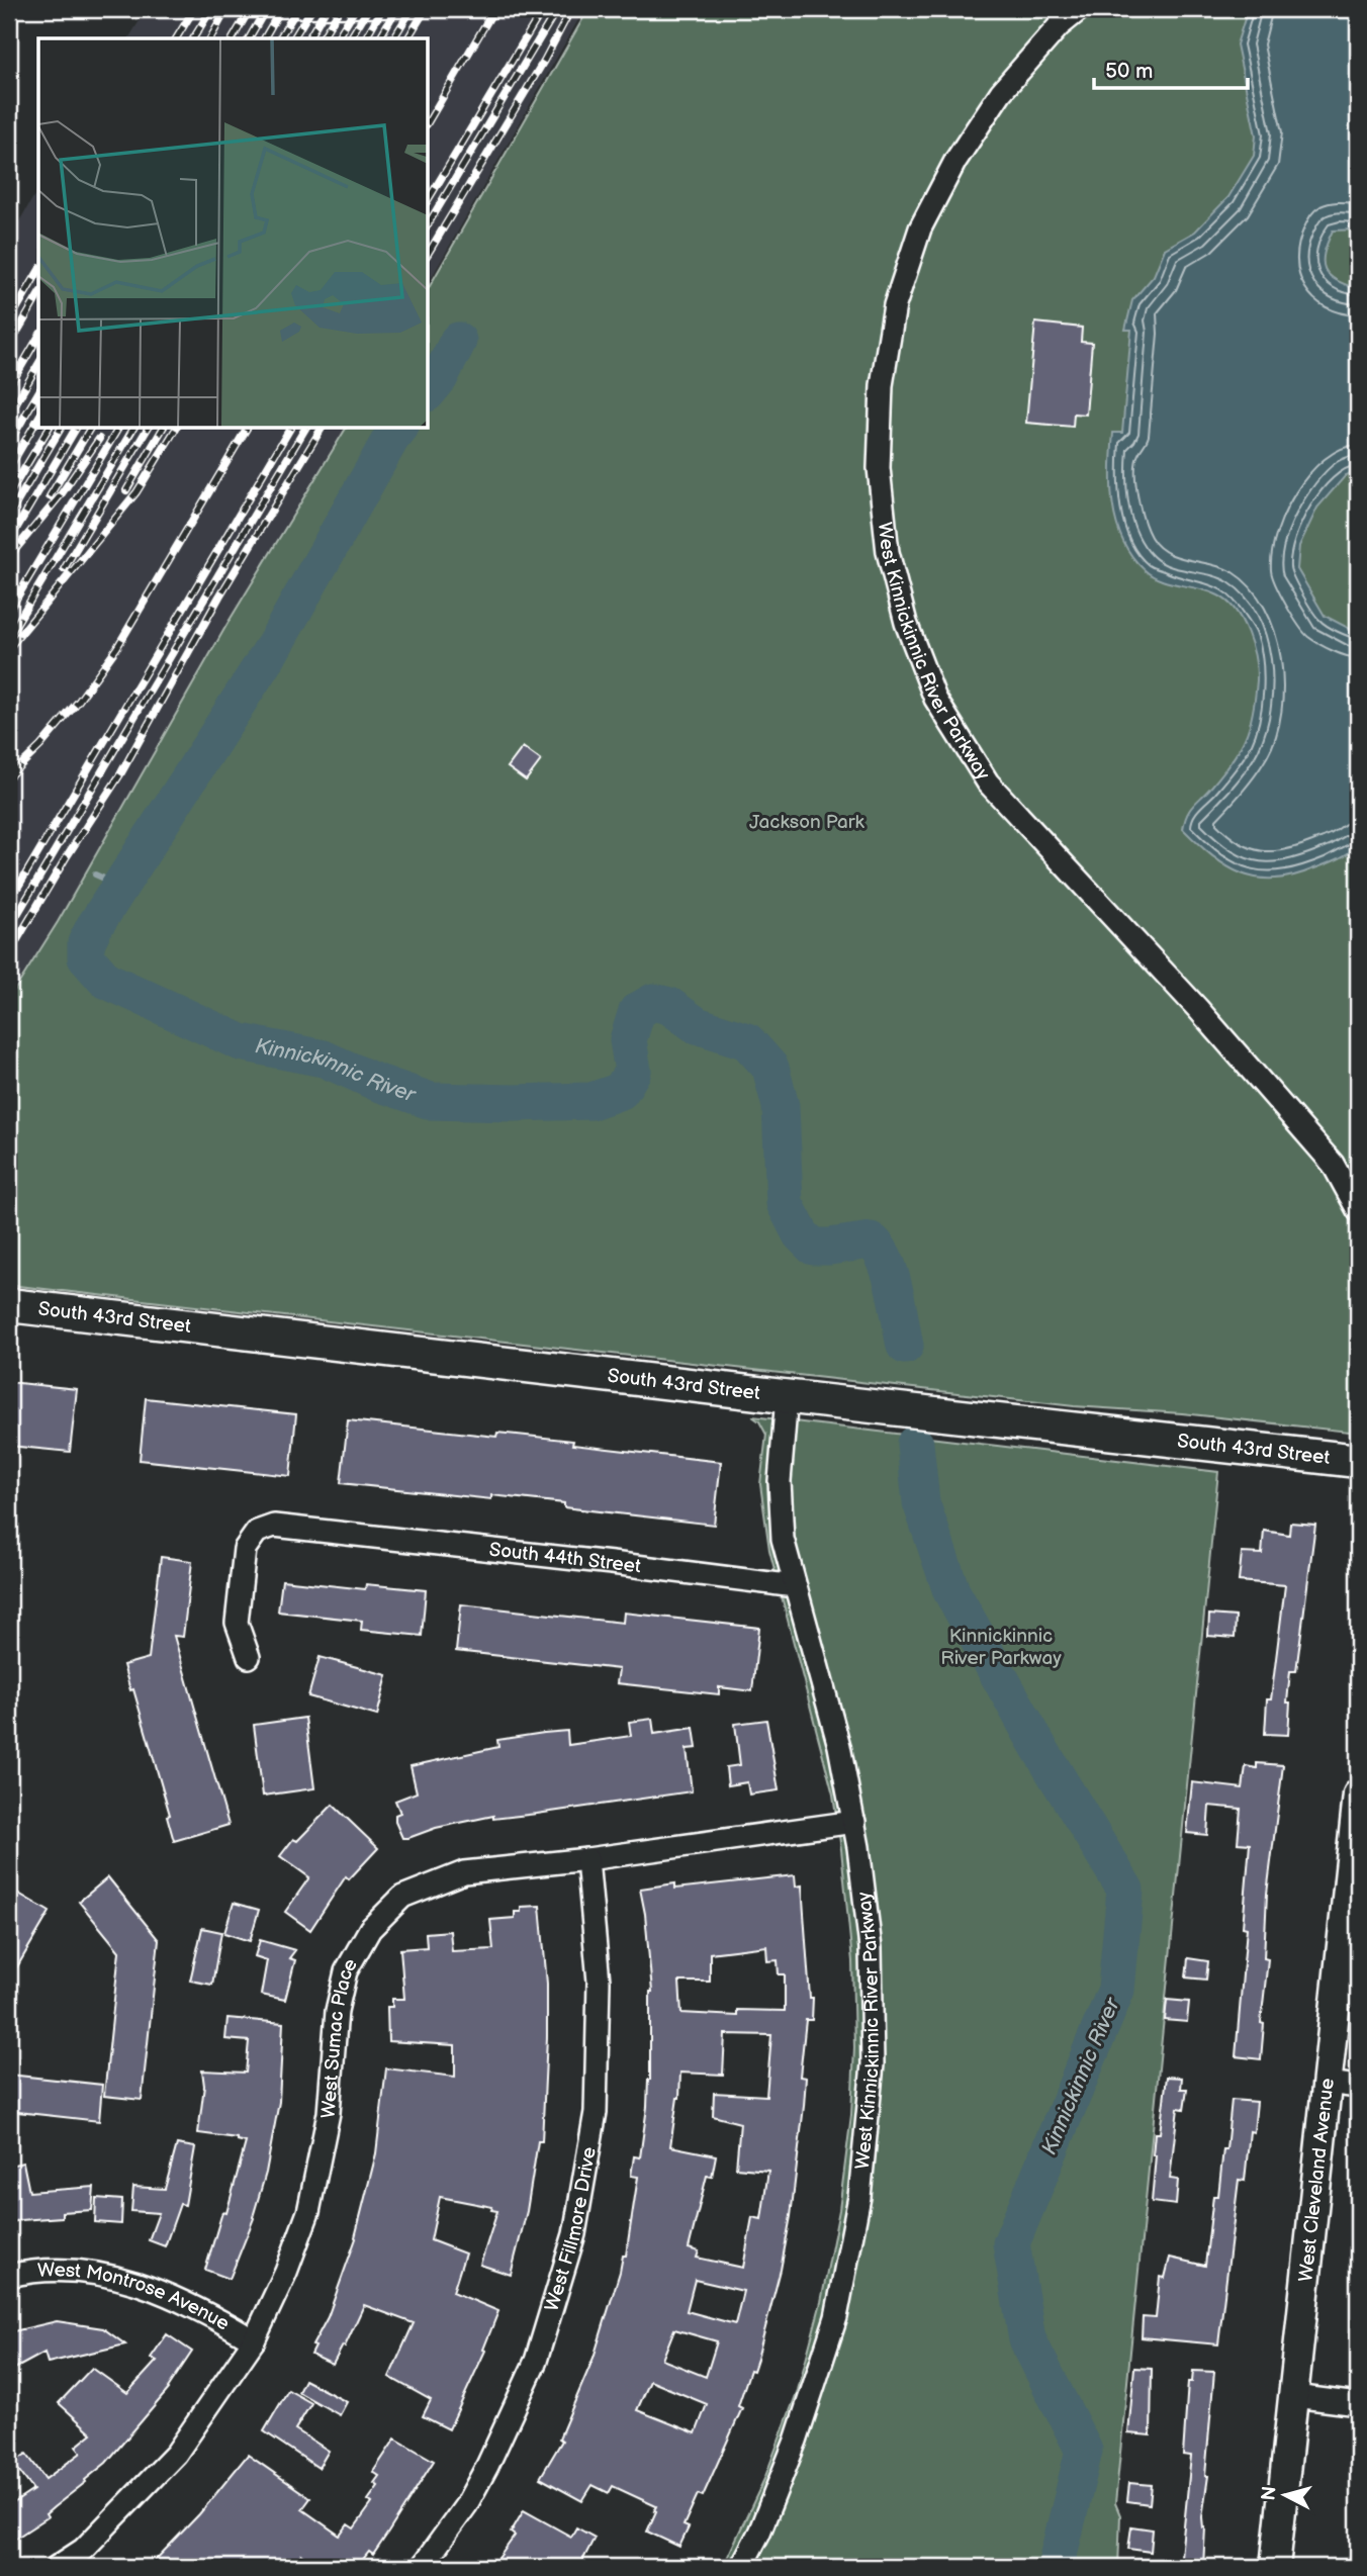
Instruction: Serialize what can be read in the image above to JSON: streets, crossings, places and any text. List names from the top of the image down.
{
  "streets": {
    "main road": ["South 43rd Street"],
    "street": [
      "West Kinnickinnic River Parkway",
      "South 44th Street",
      "West Sumac Place",
      "West Cleveland Avenue",
      "West Fillmore Drive",
      "West Montrose Avenue"
    ]
  },
  "crossings": [
    ["West Kinnickinnic River Parkway", "South 43rd Street"],
    ["West Kinnickinnic River Parkway", "South 44th Street"],
    ["West Kinnickinnic River Parkway", "West Sumac Place"],
    ["West Sumac Place", "West Fillmore Drive"],
    ["West Sumac Place", "West Montrose Avenue"]
  ],
  "water": ["Kinnickinnic River"],
  "parks": ["Jackson Park", "Kinnickinnic River Parkway"],
  "scale_bar": "50 m",
  "north": "left"
}
